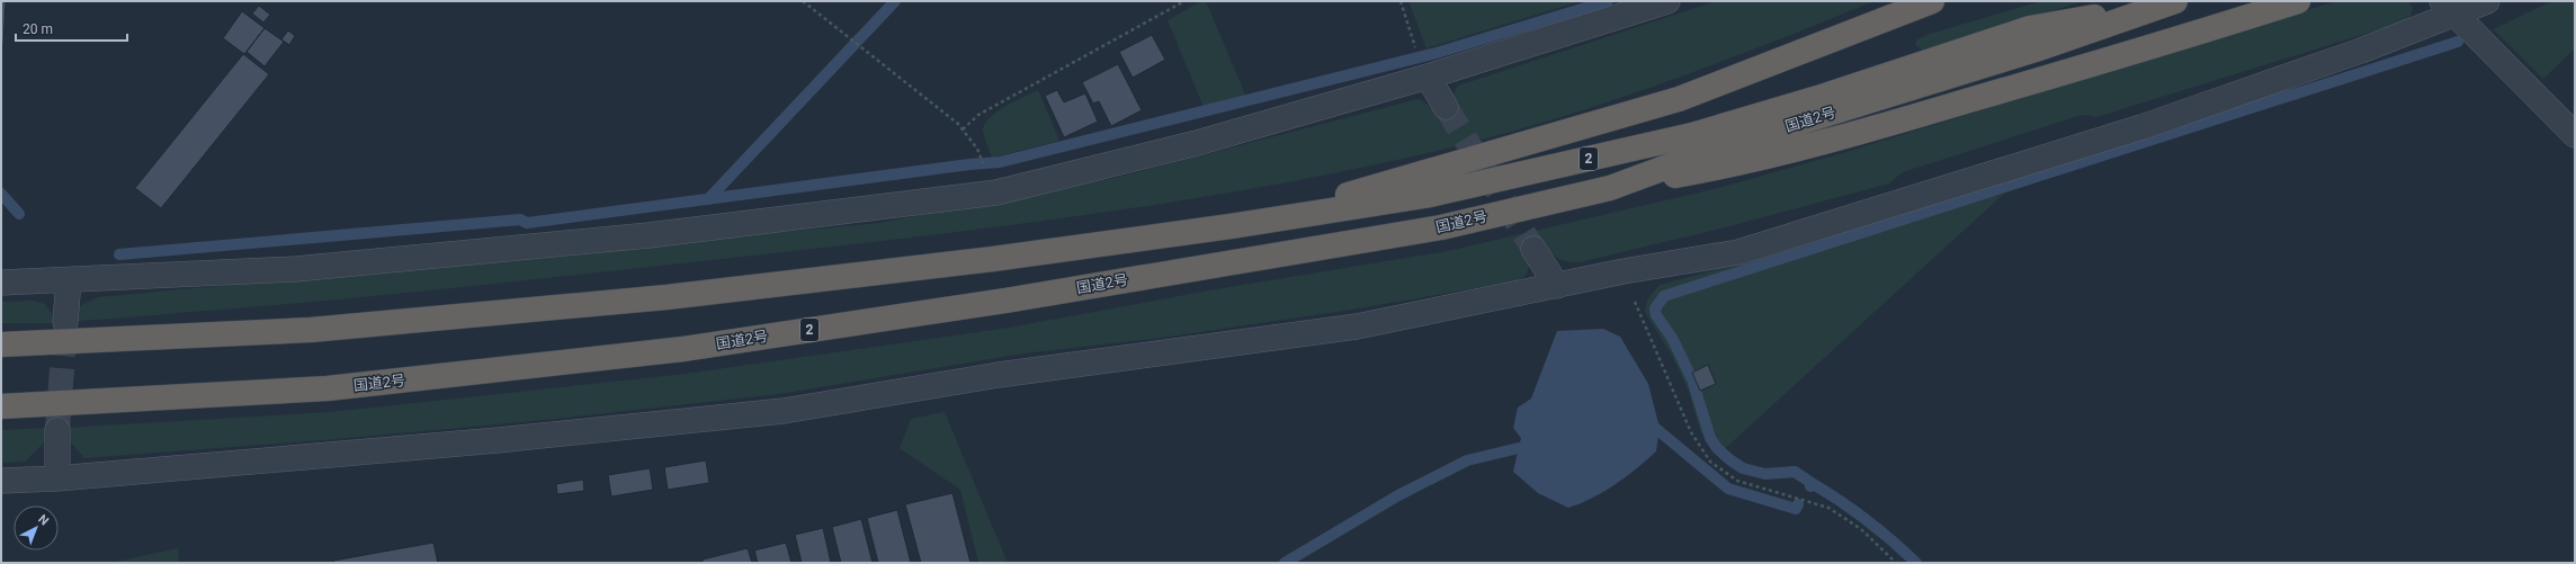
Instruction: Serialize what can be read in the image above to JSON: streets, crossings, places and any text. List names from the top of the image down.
{
  "streets": {
    "highway": ["国道2号", "2"]
  },
  "scale_bar": "20 m",
  "north": "top right"
}
